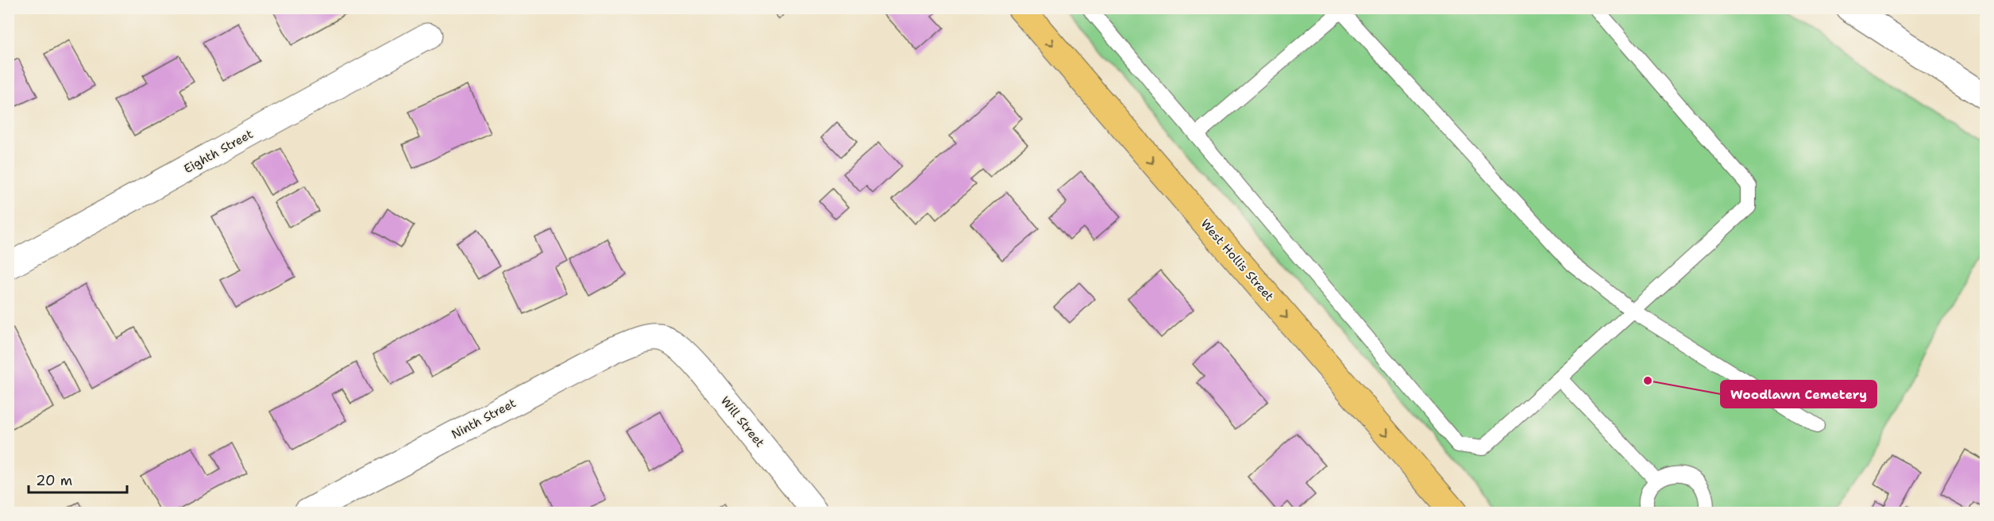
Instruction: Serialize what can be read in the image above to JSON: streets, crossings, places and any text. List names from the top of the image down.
{
  "streets": {
    "main road": ["West Hollis Street"],
    "street": ["Eighth Street", "Ninth Street", "Will Street"]
  },
  "crossings": [
    ["Ninth Street", "Will Street"]
  ],
  "one_way": ["West Hollis Street"],
  "places": ["Woodlawn Cemetery"],
  "scale_bar": "20 m"
}
